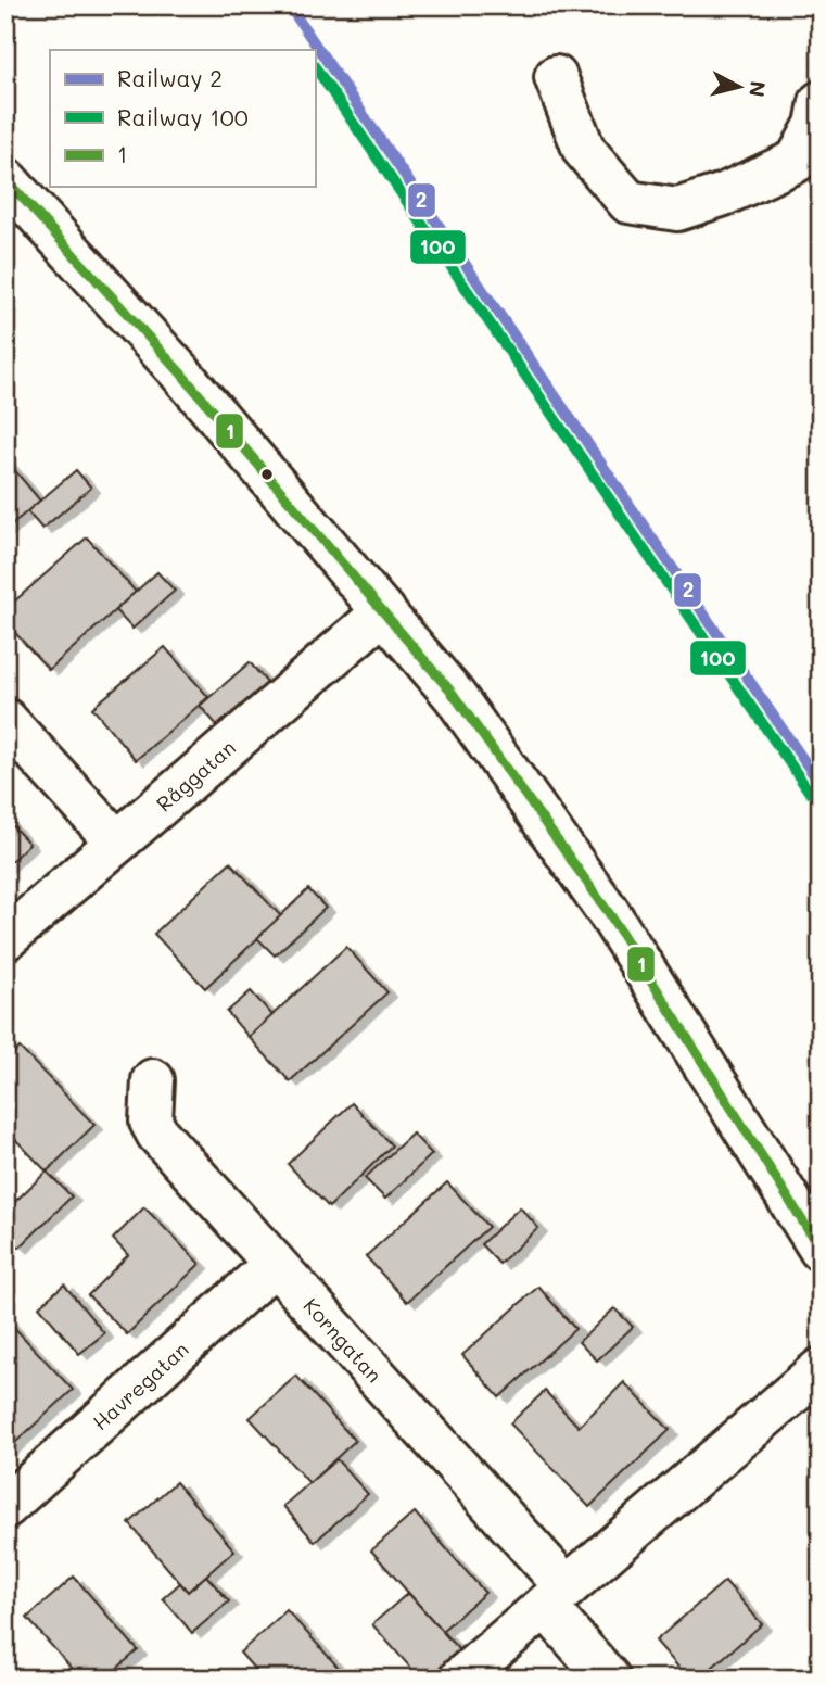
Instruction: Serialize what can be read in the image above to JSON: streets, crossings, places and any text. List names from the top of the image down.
{
  "streets": {
    "street": ["Råggatan", "Korngatan", "Havregatan"]
  },
  "crossings": [
    ["Korngatan", "Havregatan"]
  ],
  "lines": ["rail line 2", "rail line 100", "transit line 1"],
  "legend": ["Railway 2", "Railway 100", "1"],
  "north": "right"
}
